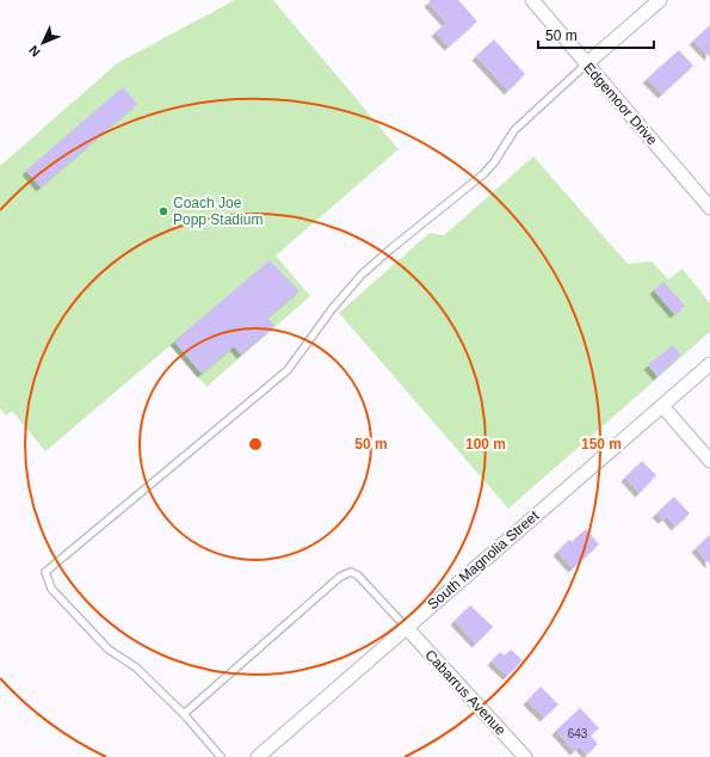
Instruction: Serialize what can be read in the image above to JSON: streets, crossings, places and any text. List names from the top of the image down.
{
  "streets": {
    "street": ["Edgemoor Drive", "South Magnolia Street", "Cabarrus Avenue"]
  },
  "crossings": [
    ["South Magnolia Street", "Cabarrus Avenue"]
  ],
  "places": ["Coach Joe Popp Stadium"],
  "house_numbers": ["643"],
  "scale_bar": "50 m",
  "north": "bottom left",
  "rings": ["50 m", "100 m", "150 m"]
}
